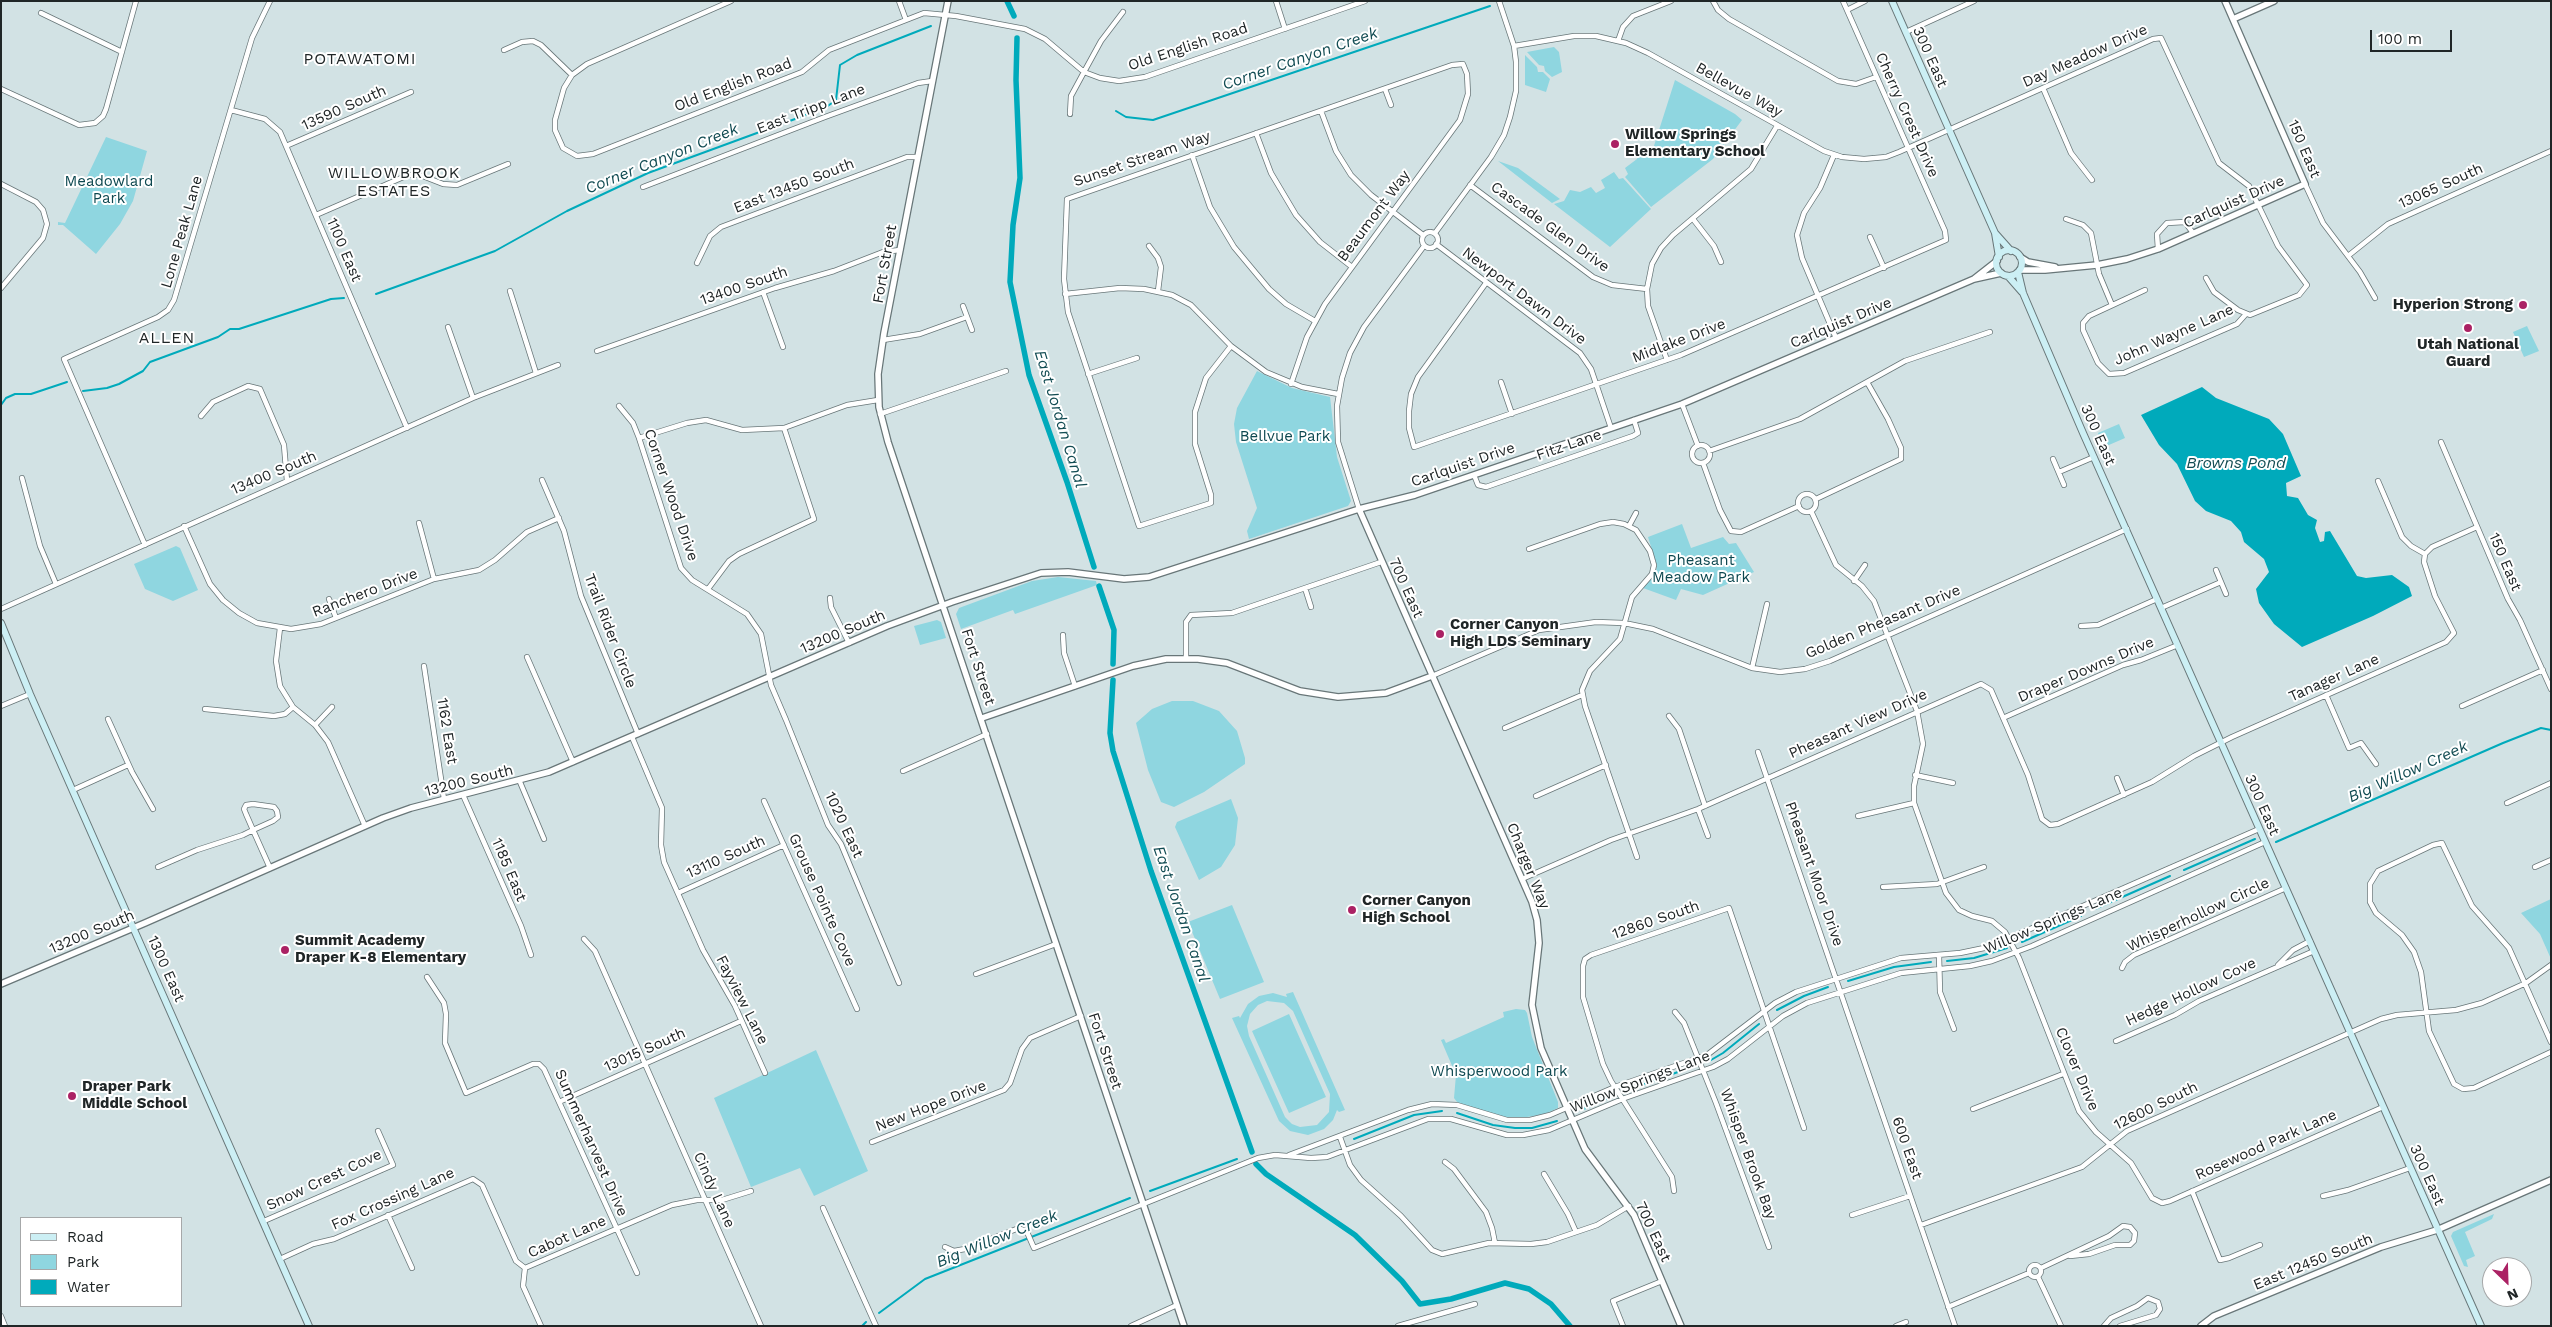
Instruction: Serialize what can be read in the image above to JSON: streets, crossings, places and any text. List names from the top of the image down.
{
  "streets": {
    "main road": ["300 East", "1300 East"],
    "street": [
      "Old English Road",
      "Day Meadow Drive",
      "Bellevue Way",
      "13590 South",
      "East Tripp Lane",
      "Cherry Crest Drive",
      "150 East",
      "Sunset Stream Way",
      "East 13450 South",
      "13065 South",
      "Carlquist Drive",
      "Beaumont Way",
      "Cascade Glen Drive",
      "Lone Peak Lane",
      "1100 East",
      "Fort Street",
      "13400 South",
      "Newport Dawn Drive",
      "John Wayne Lane",
      "Midlake Drive",
      "Fitz Lane",
      "Corner Wood Drive",
      "700 East",
      "Ranchero Drive",
      "Golden Pheasant Drive",
      "Trail Rider Circle",
      "13200 South",
      "Draper Downs Drive",
      "Tanager Lane",
      "Pheasant View Drive",
      "1162 East",
      "1020 East",
      "13110 South",
      "Charger Way",
      "1185 East",
      "Pheasant Moor Drive",
      "Grouse Pointe Cove",
      "Whisperhollow Circle",
      "12860 South",
      "Willow Springs Lane",
      "Hedge Hollow Cove",
      "Fayview Lane",
      "13015 South",
      "Clover Drive",
      "New Hope Drive",
      "12600 South",
      "Summerharvest Drive",
      "Rosewood Park Lane",
      "600 East",
      "Whisper Brook Bay",
      "Snow Crest Cove",
      "Cindy Lane",
      "Fox Crossing Lane",
      "Cabot Lane",
      "East 12450 South"
    ]
  },
  "crossings": [
    ["Old English Road", "Fort Street"],
    ["Day Meadow Drive", "300 East"],
    ["Day Meadow Drive", "Bellevue Way"],
    ["Day Meadow Drive", "Carlquist Drive"],
    ["300 East", "Bellevue Way"],
    ["300 East", "Carlquist Drive"],
    ["300 East", "Golden Pheasant Drive"],
    ["300 East", "Draper Downs Drive"],
    ["300 East", "Tanager Lane"],
    ["300 East", "Pheasant View Drive"],
    ["300 East", "Whisperhollow Circle"],
    ["300 East", "Willow Springs Lane"],
    ["300 East", "Hedge Hollow Cove"],
    ["300 East", "12600 South"],
    ["300 East", "Rosewood Park Lane"],
    ["300 East", "East 12450 South"],
    ["Bellevue Way", "Cherry Crest Drive"],
    ["13590 South", "1100 East"],
    ["East Tripp Lane", "Fort Street"],
    ["Cherry Crest Drive", "Midlake Drive"],
    ["150 East", "13065 South"],
    ["150 East", "Carlquist Drive"],
    ["Sunset Stream Way", "Beaumont Way"],
    ["East 13450 South", "Fort Street"],
    ["Carlquist Drive", "Fort Street"],
    ["Carlquist Drive", "Newport Dawn Drive"],
    ["Carlquist Drive", "Fitz Lane"],
    ["Carlquist Drive", "700 East"],
    ["Carlquist Drive", "13200 South"],
    ["Lone Peak Lane", "1100 East"],
    ["Lone Peak Lane", "13400 South"],
    ["1100 East", "13400 South"],
    ["Fort Street", "13400 South"],
    ["Fort Street", "Golden Pheasant Drive"],
    ["Fort Street", "13200 South"],
    ["Fort Street", "Willow Springs Lane"],
    ["Fort Street", "New Hope Drive"],
    ["13400 South", "Ranchero Drive"],
    ["Newport Dawn Drive", "Midlake Drive"],
    ["Corner Wood Drive", "13200 South"],
    ["Corner Wood Drive", "1020 East"],
    ["700 East", "Golden Pheasant Drive"],
    ["700 East", "Charger Way"],
    ["Ranchero Drive", "Trail Rider Circle"],
    ["Golden Pheasant Drive", "Charger Way"],
    ["Trail Rider Circle", "13200 South"],
    ["13200 South", "1162 East"],
    ["13200 South", "1020 East"],
    ["13200 South", "1185 East"],
    ["13200 South", "1300 East"],
    ["13200 South", "Fayview Lane"],
    ["Draper Downs Drive", "Pheasant View Drive"],
    ["Tanager Lane", "Pheasant View Drive"],
    ["Pheasant View Drive", "Charger Way"],
    ["Pheasant View Drive", "Pheasant Moor Drive"],
    ["13110 South", "Grouse Pointe Cove"],
    ["13110 South", "Fayview Lane"],
    ["Charger Way", "Willow Springs Lane"],
    ["Pheasant Moor Drive", "Willow Springs Lane"],
    ["Pheasant Moor Drive", "600 East"],
    ["12860 South", "Willow Springs Lane"],
    ["Willow Springs Lane", "Clover Drive"],
    ["Willow Springs Lane", "600 East"],
    ["Willow Springs Lane", "Whisper Brook Bay"],
    ["1300 East", "Snow Crest Cove"],
    ["1300 East", "Fox Crossing Lane"],
    ["Fayview Lane", "13015 South"],
    ["13015 South", "Summerharvest Drive"],
    ["13015 South", "Cindy Lane"],
    ["Clover Drive", "12600 South"],
    ["Clover Drive", "Rosewood Park Lane"],
    ["12600 South", "600 East"],
    ["Summerharvest Drive", "Cabot Lane"],
    ["Cindy Lane", "Cabot Lane"],
    ["Fox Crossing Lane", "Cabot Lane"]
  ],
  "districts": ["POTAWATOMI", "WILLOWBROOK ESTATES", "ALLEN"],
  "water": [
    "Corner Canyon Creek",
    "East Jordan Canal",
    "Browns Pond",
    "Big Willow Creek"
  ],
  "parks": [
    "Meadowlard Park",
    "Bellvue Park",
    "Pheasant Meadow Park",
    "Whisperwood Park"
  ],
  "places": [
    "Willow Springs Elementary School",
    "Hyperion Strong",
    "Utah National Guard",
    "Corner Canyon High LDS Seminary",
    "Corner Canyon High School",
    "Summit Academy Draper K-8 Elementary",
    "Draper Park Middle School"
  ],
  "legend": ["Road", "Park", "Water"],
  "scale_bar": "100 m",
  "north": "bottom right"
}
